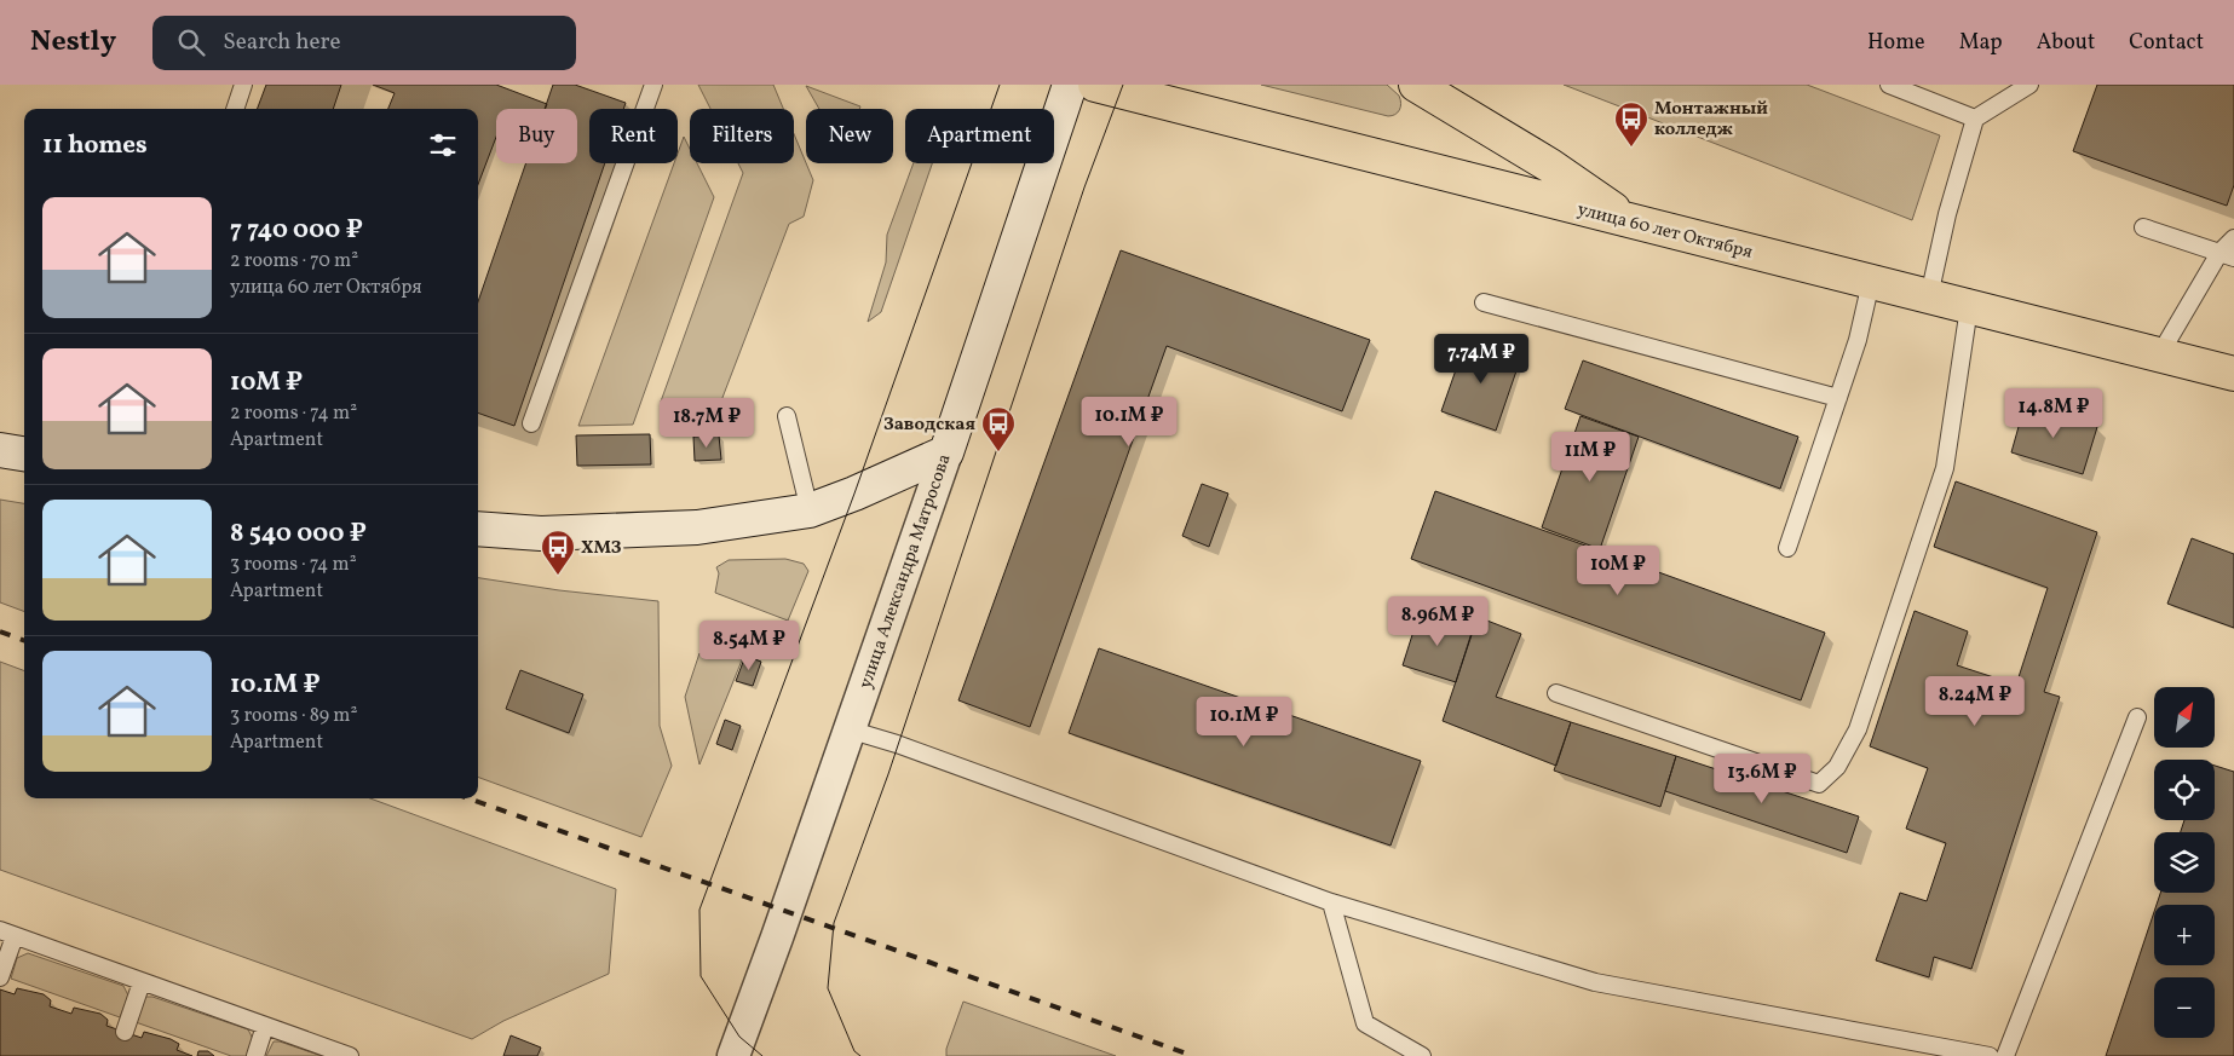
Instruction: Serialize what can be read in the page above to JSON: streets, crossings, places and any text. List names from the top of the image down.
{
  "streets": {
    "main road": ["улица 60 лет Октября", "улица Александра Матросова"]
  },
  "places": {
    "bus stop": ["Монтажный колледж", "Заводская", "ХМЗ"]
  },
  "north": "top right",
  "page": {
    "header": "Nestly",
    "search": "Search here",
    "nav": [
      "Home",
      "Map",
      "About",
      "Contact"
    ],
    "chip": [
      "Buy",
      "Rent",
      "Filters",
      "New",
      "Apartment"
    ],
    "heading": "11 homes",
    "list": [
      {
        "name": "7 740 000 ₽",
        "note": "2 rooms · 70 m² · улица 60 лет Октября"
      },
      {
        "name": "10M ₽",
        "note": "2 rooms · 74 m² · Apartment"
      },
      {
        "name": "8 540 000 ₽",
        "note": "3 rooms · 74 m² · Apartment"
      },
      {
        "name": "10.1M ₽",
        "note": "3 rooms · 89 m² · Apartment"
      }
    ],
    "price": [
      "7.74M ₽",
      "14.8M ₽",
      "10.1M ₽",
      "18.7M ₽",
      "11M ₽",
      "10M ₽",
      "8.96M ₽",
      "8.54M ₽",
      "8.24M ₽",
      "10.1M ₽",
      "13.6M ₽"
    ],
    "map_buttons": ["+", "−"]
  }
}
